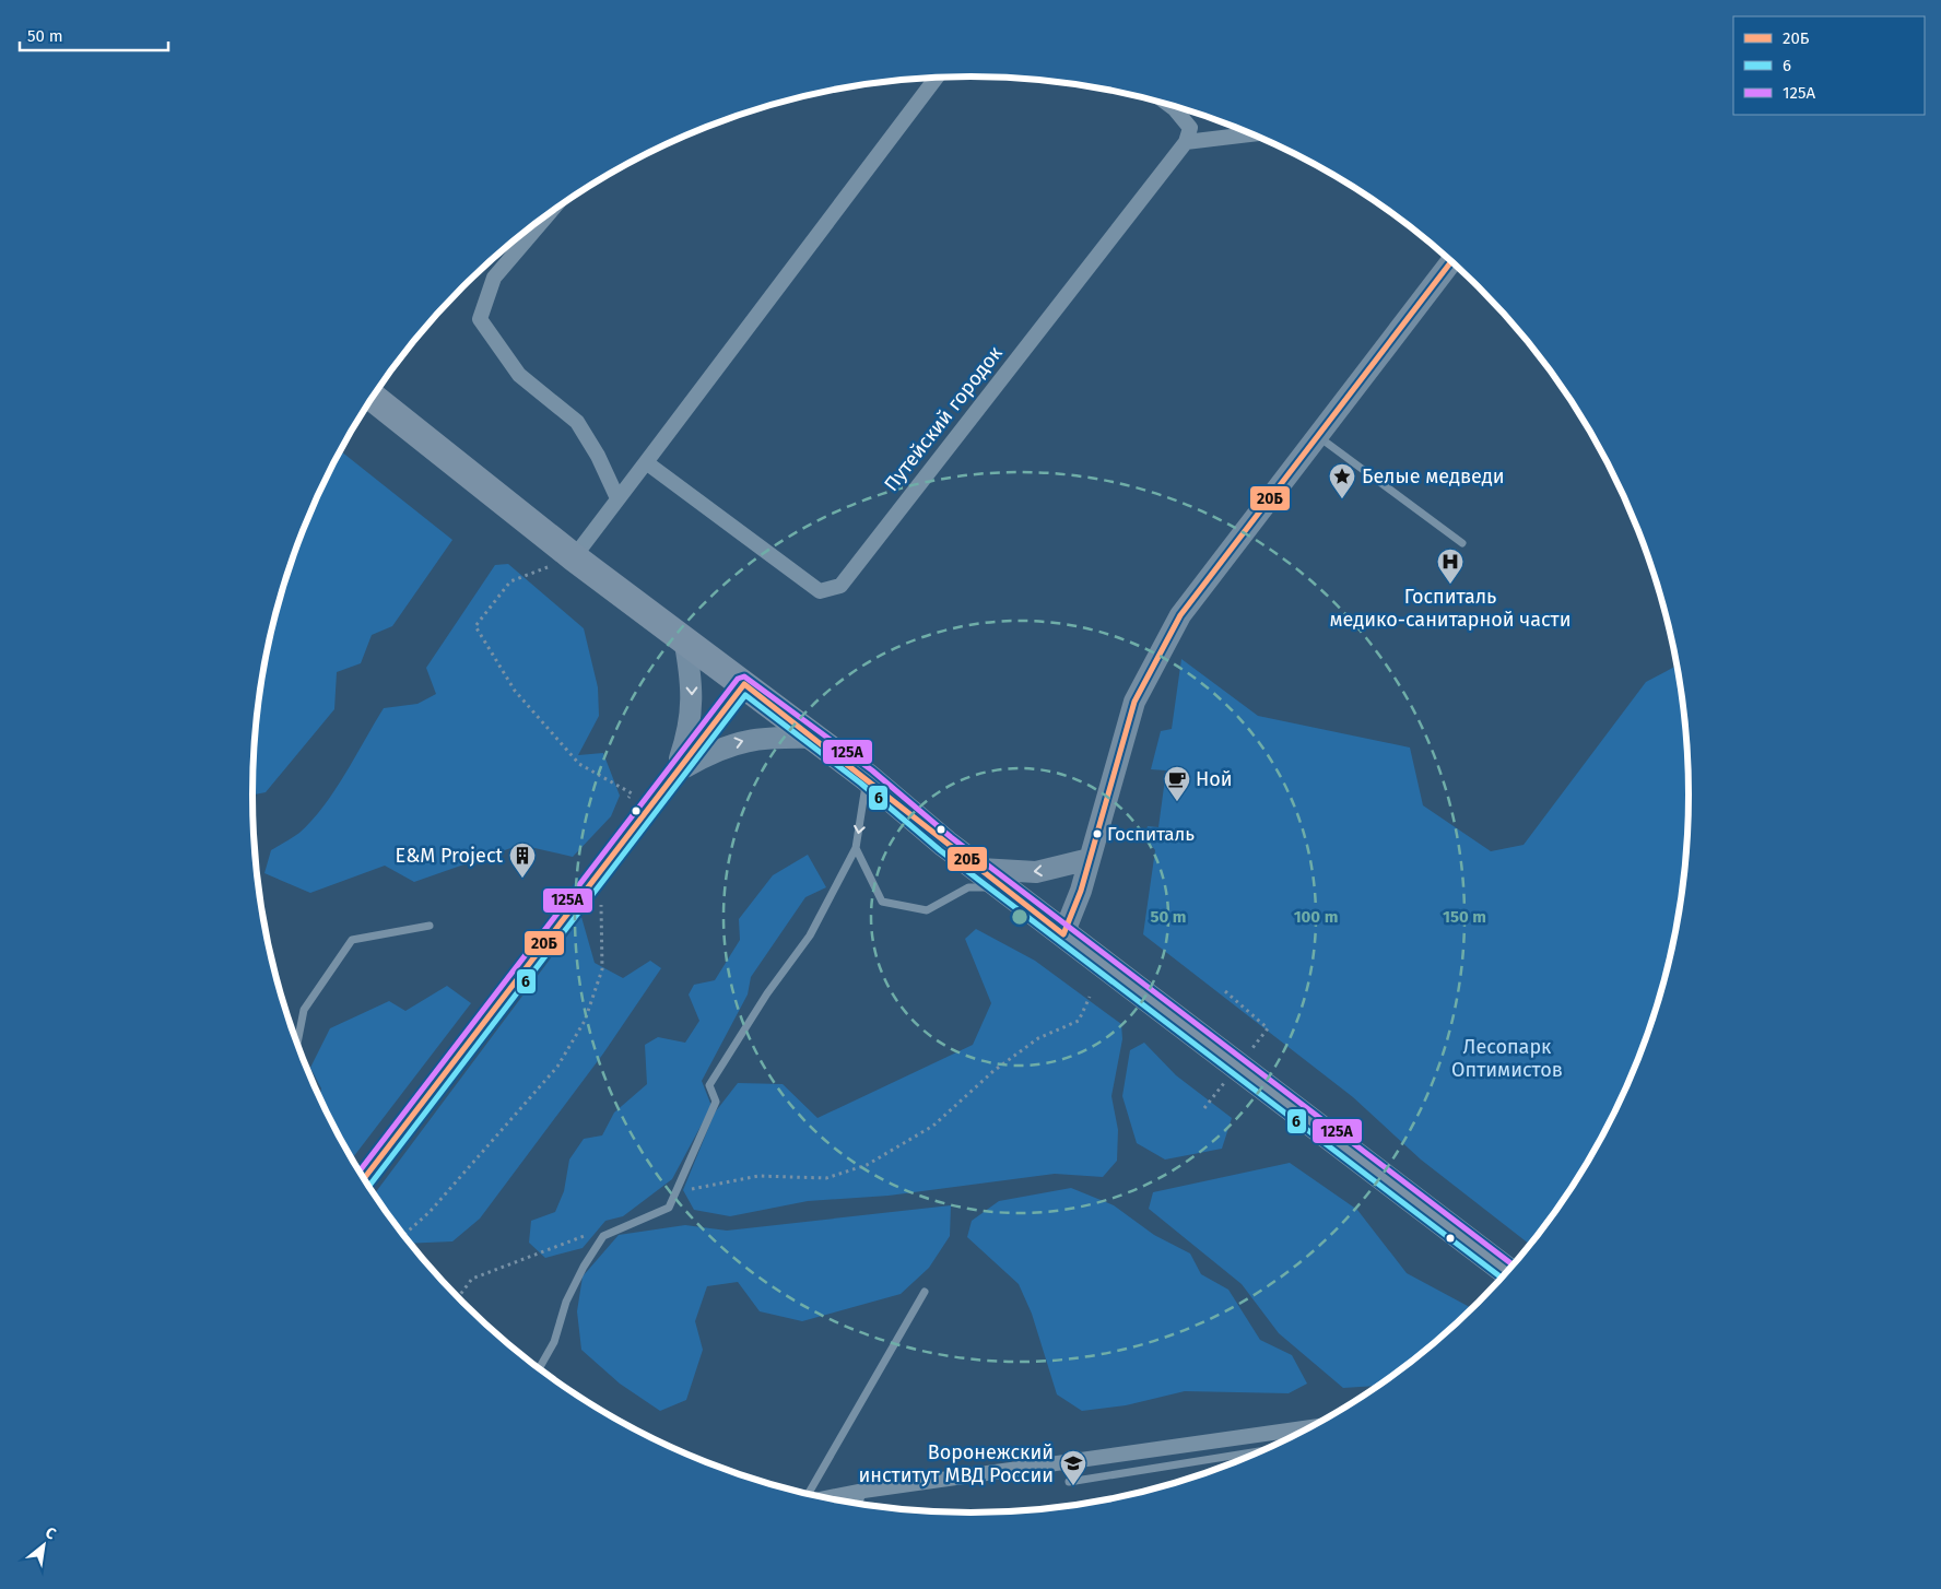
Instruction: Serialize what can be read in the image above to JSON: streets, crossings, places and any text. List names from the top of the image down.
{
  "streets": {
    "street": ["Путейский городок"]
  },
  "parks": ["Лесопарк Оптимистов"],
  "places": {
    "place": ["Белые медведи"],
    "hospital": ["Госпиталь медико-санитарной части"],
    "cafe": ["Ной"],
    "other": ["Госпиталь"],
    "building": ["E&M Project"],
    "school or university": ["Воронежский институт МВД России"]
  },
  "lines": ["transit line 20Б", "transit line 125А", "transit line 6"],
  "legend": ["20Б", "6", "125А"],
  "scale_bar": "50 m",
  "north": "top right",
  "rings": ["50 m", "100 m", "150 m"]
}
